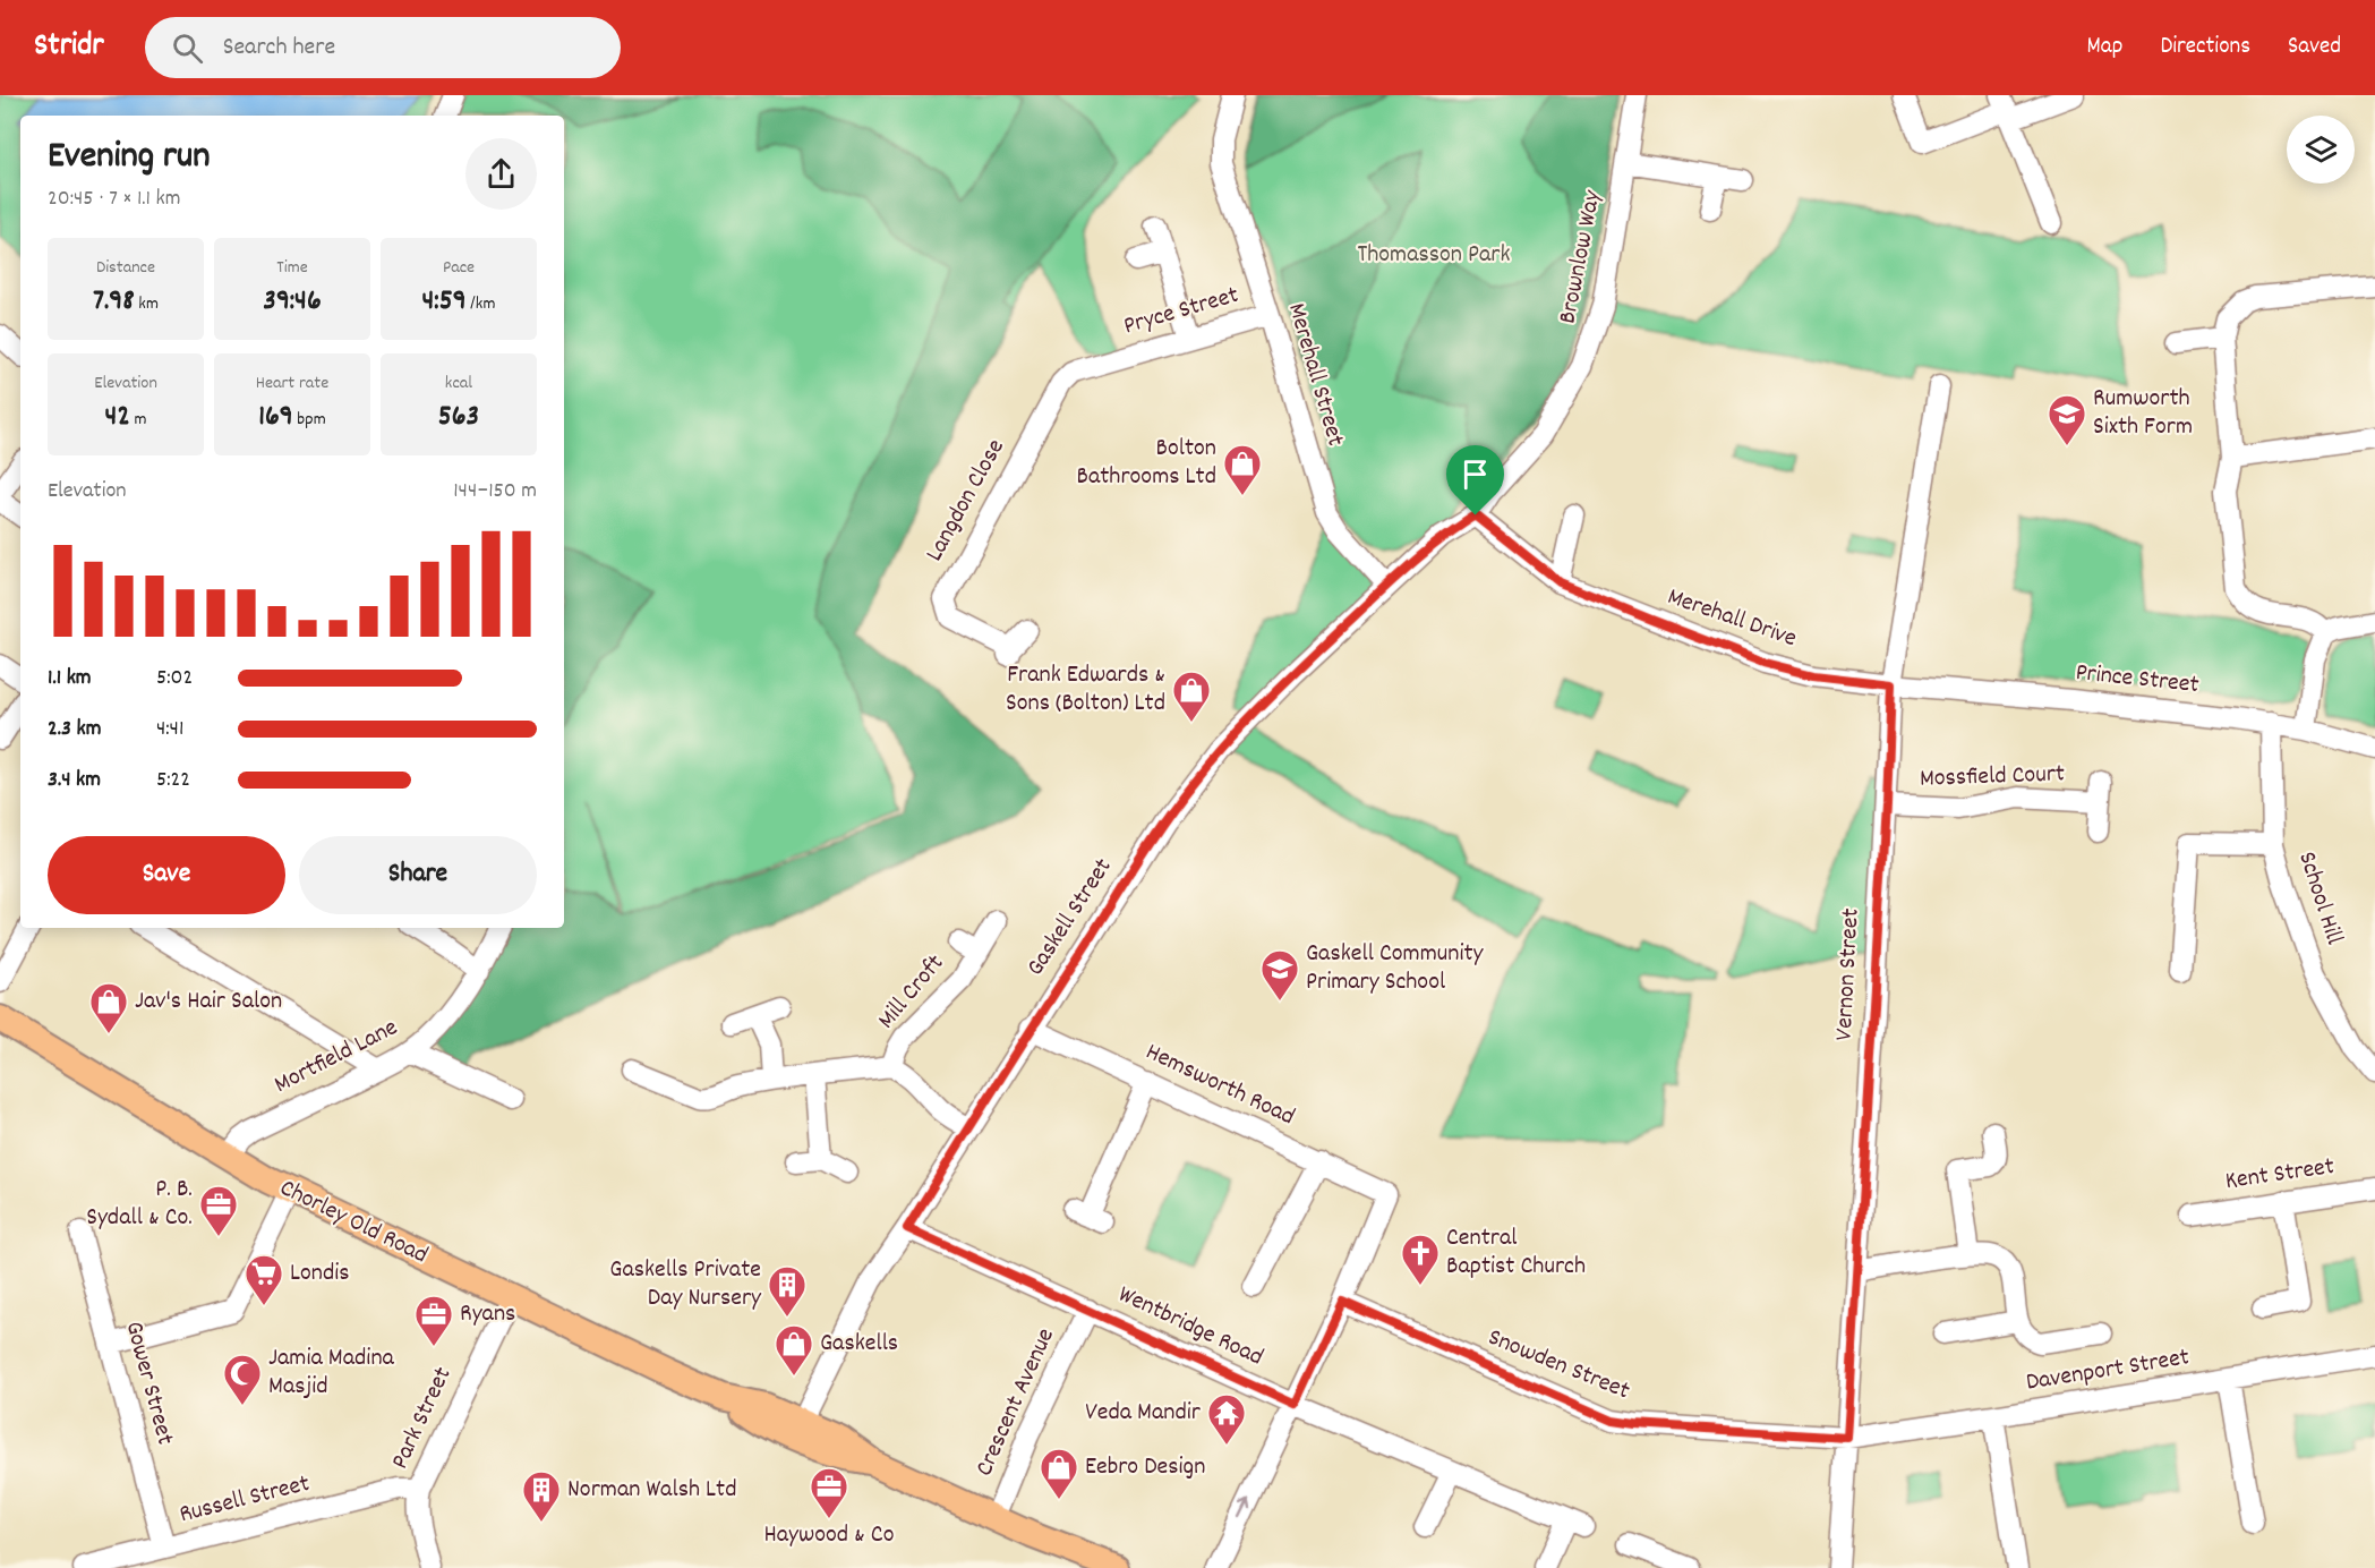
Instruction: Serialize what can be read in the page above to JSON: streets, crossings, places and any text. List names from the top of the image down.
{
  "streets": {
    "main road": ["Chorley Old Road"],
    "street": [
      "Brownlow Way",
      "Pryce Street",
      "Merehall Street",
      "Langdon Close",
      "Merehall Drive",
      "Prince Street",
      "Mossfield Court",
      "School Hill",
      "Gaskell Street",
      "Vernon Street",
      "Mill Croft",
      "Mortfield Lane",
      "Hemsworth Road",
      "Kent Street",
      "Wentbridge Road",
      "Snowden Street",
      "Davenport Street",
      "Gower Street",
      "Crescent Avenue",
      "Park Street",
      "Russell Street"
    ]
  },
  "crossings": [
    ["Brownlow Way", "Merehall Drive"],
    ["Brownlow Way", "Gaskell Street"],
    ["Pryce Street", "Merehall Street"],
    ["Pryce Street", "Langdon Close"],
    ["Merehall Street", "Gaskell Street"],
    ["Merehall Drive", "Prince Street"],
    ["Merehall Drive", "Gaskell Street"],
    ["Merehall Drive", "Vernon Street"],
    ["Prince Street", "School Hill"],
    ["Prince Street", "Vernon Street"],
    ["Mossfield Court", "Vernon Street"],
    ["Gaskell Street", "Hemsworth Road"],
    ["Gaskell Street", "Chorley Old Road"],
    ["Gaskell Street", "Wentbridge Road"],
    ["Vernon Street", "Snowden Street"],
    ["Vernon Street", "Davenport Street"],
    ["Mortfield Lane", "Chorley Old Road"],
    ["Hemsworth Road", "Snowden Street"],
    ["Chorley Old Road", "Crescent Avenue"],
    ["Chorley Old Road", "Park Street"],
    ["Wentbridge Road", "Crescent Avenue"],
    ["Snowden Street", "Davenport Street"],
    ["Gower Street", "Russell Street"],
    ["Park Street", "Russell Street"]
  ],
  "parks": ["Thomasson Park"],
  "places": {
    "school or university": ["Rumworth Sixth Form", "Gaskell Community Primary School"],
    "shop": [
      "Bolton Bathrooms Ltd",
      "Frank Edwards & Sons (Bolton) Ltd",
      "Jav's Hair Salon",
      "Gaskells",
      "Eebro Design"
    ],
    "office": ["P. B. Sydall & Co.", "Ryans", "Haywood & Co"],
    "church": ["Central Baptist Church"],
    "supermarket": ["Londis"],
    "building": ["Gaskells Private Day Nursery", "Norman Walsh Ltd"],
    "mosque": ["Jamia Madina Masjid"],
    "temple": ["Veda Mandir"]
  },
  "page": {
    "header": "Stridr",
    "search": "Search here",
    "nav": ["Map", "Directions", "Saved"],
    "heading": ["Evening run", "20:45 · 7 × 1.1 km"],
    "stats": [
      ["Distance", "7.98 km"],
      ["Time", "39:46"],
      ["Pace", "4:59 /km"],
      ["Elevation", "42 m"],
      ["Heart rate", "169 bpm"],
      ["kcal", "563"]
    ],
    "chart": ["Elevation", "144–150 m"],
    "list": [
      {
        "name": "1.1 km",
        "note": "5:02"
      },
      {
        "name": "2.3 km",
        "note": "4:41"
      },
      {
        "name": "3.4 km",
        "note": "5:22"
      }
    ],
    "buttons": ["Save", "Share"]
  }
}
